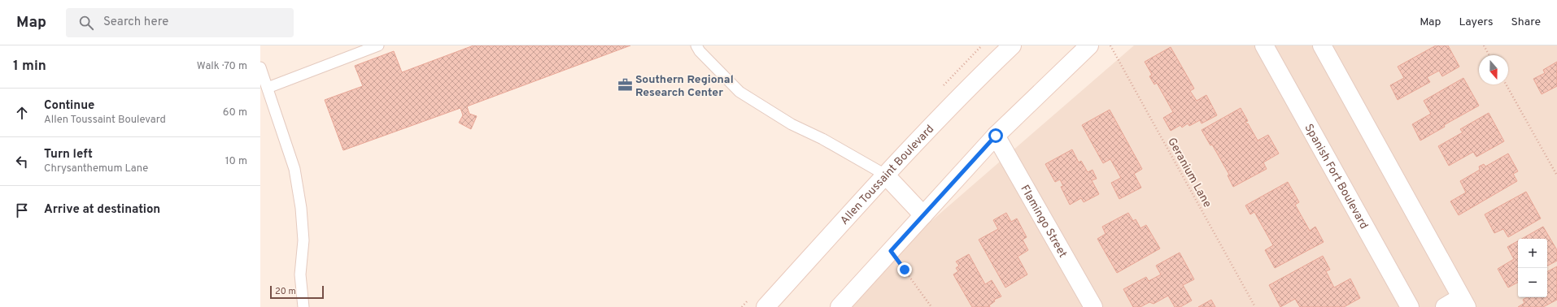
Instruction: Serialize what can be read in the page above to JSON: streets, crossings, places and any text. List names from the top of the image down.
{
  "streets": {
    "street": ["Allen Toussaint Boulevard", "Spanish Fort Boulevard", "Flamingo Street"],
    "path": ["Geranium Lane"]
  },
  "places": {
    "office": ["Southern Regional Research Center"]
  },
  "scale_bar": "20 m",
  "north": "bottom",
  "page": {
    "header": "Map",
    "search": "Search here",
    "nav": ["Map", "Layers", "Share"],
    "heading": ["1 min", "Walk · 70 m"],
    "list": [
      ["Continue", "Allen Toussaint Boulevard", "60 m"],
      ["Turn left", "Chrysanthemum Lane", "10 m"],
      "Arrive at destination"
    ],
    "map_buttons": ["+", "−"],
    "scale": "20 m"
  }
}
